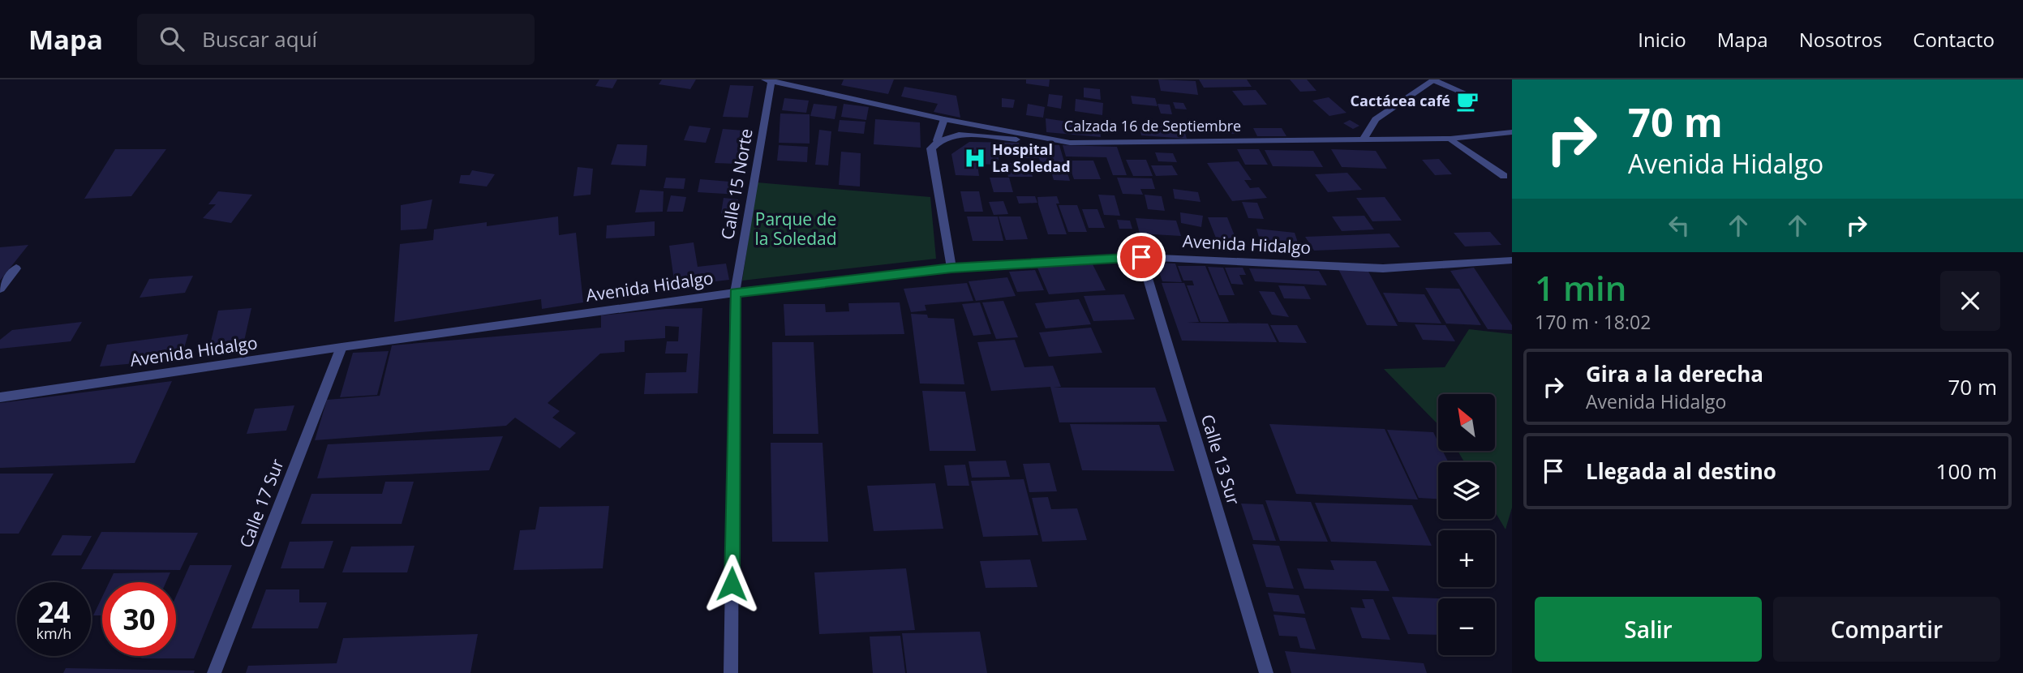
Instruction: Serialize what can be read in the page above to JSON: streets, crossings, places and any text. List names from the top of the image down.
{
  "streets": {
    "street": [
      "Calzada 16 de Septiembre",
      "Calle 15 Norte",
      "Avenida Hidalgo",
      "Calle 13 Sur",
      "Calle 17 Sur"
    ]
  },
  "crossings": [
    ["Calzada 16 de Septiembre", "Calle 15 Norte"],
    ["Calle 15 Norte", "Avenida Hidalgo"],
    ["Avenida Hidalgo", "Calle 13 Sur"],
    ["Avenida Hidalgo", "Calle 17 Sur"]
  ],
  "parks": ["Parque de la Soledad"],
  "places": {
    "cafe": ["Cactácea café"],
    "hospital": ["Hospital La Soledad"]
  },
  "north": "top left",
  "page": {
    "header": "Mapa",
    "search": "Buscar aquí",
    "nav": [
      "Inicio",
      "Mapa",
      "Nosotros",
      "Contacto"
    ],
    "turn": ["70 m", "Avenida Hidalgo"],
    "heading": ["1 min", "170 m · 18:02"],
    "list": [
      {
        "name": "Gira a la derecha",
        "note": "Avenida Hidalgo",
        "value": "70 m"
      },
      {
        "name": "Llegada al destino",
        "value": "100 m"
      }
    ],
    "map_buttons": ["+", "−"],
    "speed": "24 km/h",
    "limit": "30",
    "buttons": ["Salir", "Compartir"]
  }
}
